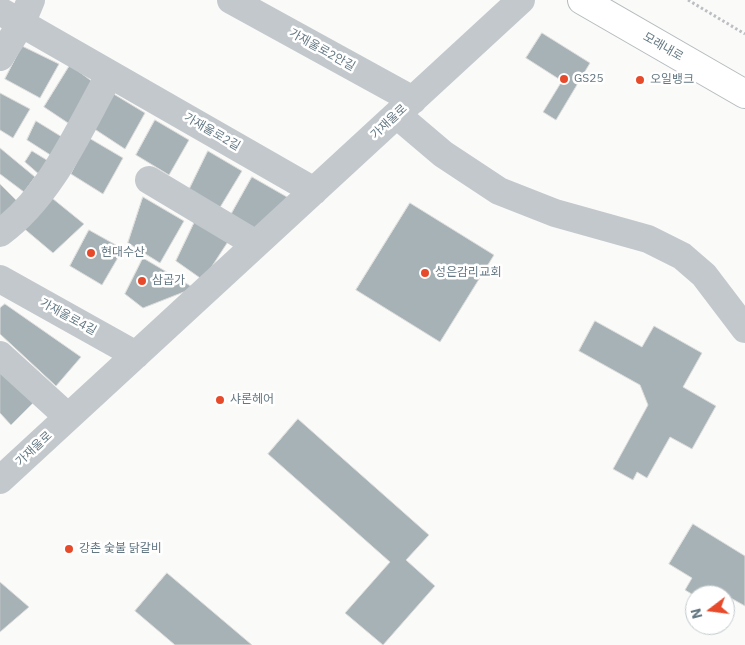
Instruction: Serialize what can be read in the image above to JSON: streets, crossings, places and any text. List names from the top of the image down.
{
  "streets": {
    "main road": ["모래내로"],
    "street": [
      "가재울로2안길",
      "가재울로",
      "가재울로2길",
      "가재울로4길"
    ]
  },
  "crossings": [
    ["가재울로2안길", "가재울로"],
    ["가재울로", "가재울로2길"],
    ["가재울로", "가재울로4길"]
  ],
  "places": [
    "GS25",
    "오일뱅크",
    "현대수산",
    "성은감리교회",
    "삼곱가",
    "샤론헤어",
    "강촌 숯불 닭갈비"
  ],
  "north": "left"
}
